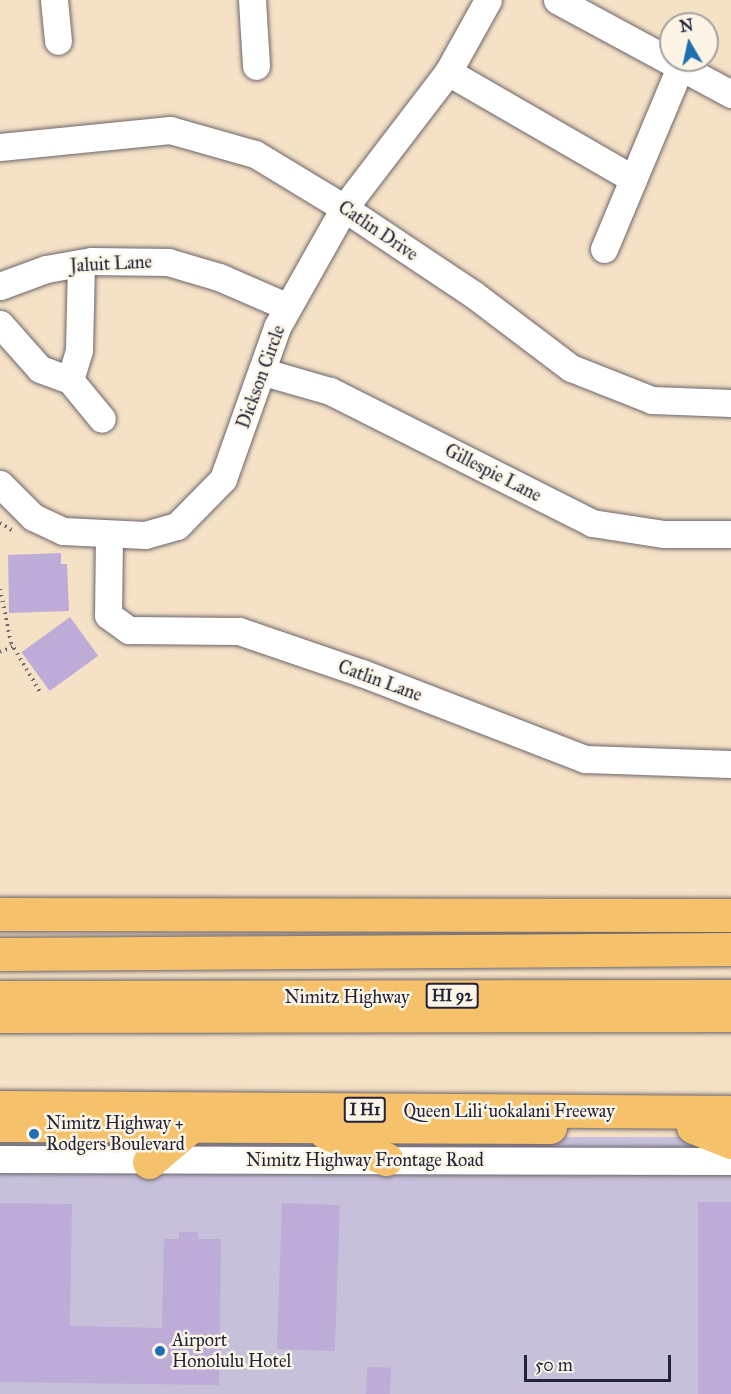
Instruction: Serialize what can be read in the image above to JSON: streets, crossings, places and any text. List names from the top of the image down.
{
  "streets": {
    "main road": [
      "HI 92",
      "Nimitz Highway",
      "I H1",
      "Queen Liliʻuokalani Freeway"
    ],
    "street": [
      "Catlin Drive",
      "Jaluit Lane",
      "Dickson Circle",
      "Gillespie Lane",
      "Catlin Lane",
      "Nimitz Highway Frontage Road"
    ]
  },
  "crossings": [
    ["Catlin Drive", "Dickson Circle"],
    ["Jaluit Lane", "Dickson Circle"],
    ["Dickson Circle", "Gillespie Lane"],
    ["Dickson Circle", "Catlin Lane"]
  ],
  "places": ["Nimitz Highway + Rodgers Boulevard", "Airport Honolulu Hotel"],
  "scale_bar": "50 m",
  "north": "top"
}
